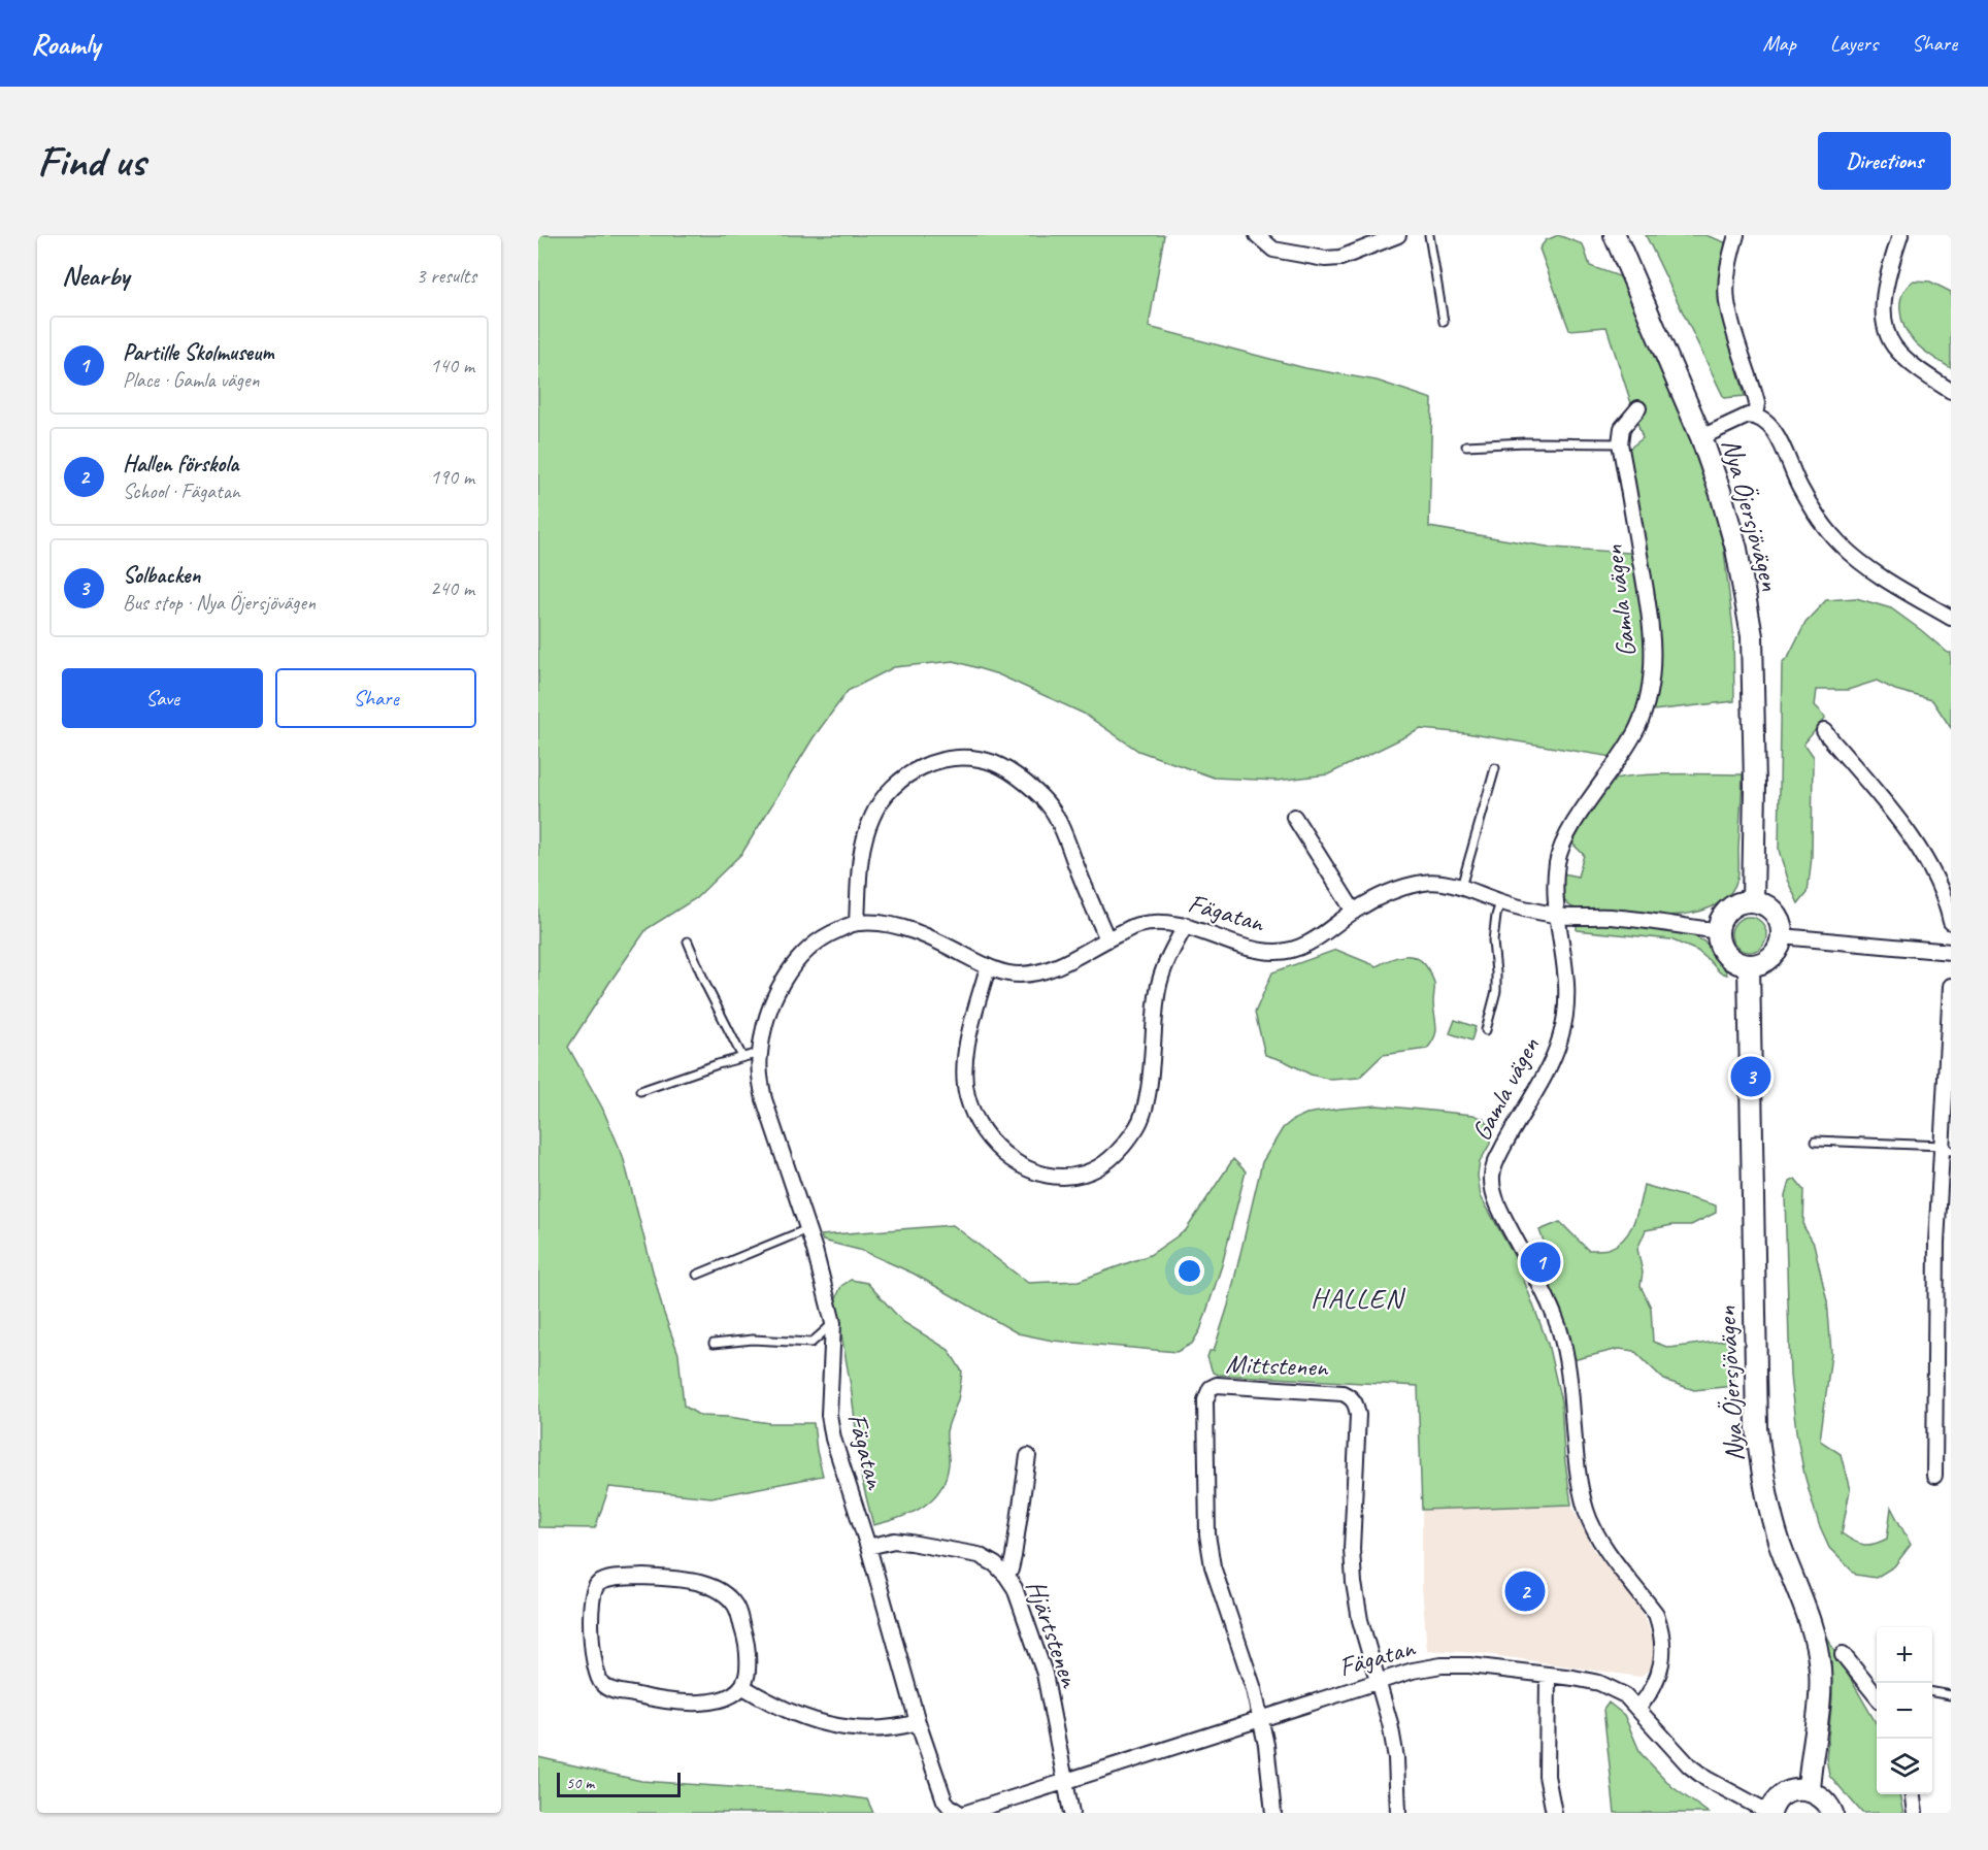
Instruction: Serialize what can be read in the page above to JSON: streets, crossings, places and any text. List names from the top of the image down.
{
  "streets": {
    "street": [
      "Nya Öjersjövägen",
      "Gamla vägen",
      "Fägatan",
      "Mittstenen",
      "Hjärtstenen"
    ]
  },
  "crossings": [
    ["Nya Öjersjövägen", "Fägatan"],
    ["Gamla vägen", "Fägatan"],
    ["Fägatan", "Mittstenen"],
    ["Fägatan", "Hjärtstenen"]
  ],
  "districts": ["HALLEN"],
  "scale_bar": "50 m",
  "page": {
    "header": "Roamly",
    "nav": ["Map", "Layers", "Share"],
    "buttons": [
      "Directions",
      ["Save", "Share"]
    ],
    "title": "Find us",
    "heading": ["Nearby", "3 results"],
    "list": [
      {
        "mark": "1",
        "name": "Partille Skolmuseum",
        "note": "Place · Gamla vägen",
        "value": "140 m"
      },
      {
        "mark": "2",
        "name": "Hallen förskola",
        "note": "School · Fägatan",
        "value": "190 m"
      },
      {
        "mark": "3",
        "name": "Solbacken",
        "note": "Bus stop · Nya Öjersjövägen",
        "value": "240 m"
      }
    ],
    "pins": ["3", "1", "2"],
    "map_buttons": ["+", "−"],
    "scale": "50 m"
  }
}
